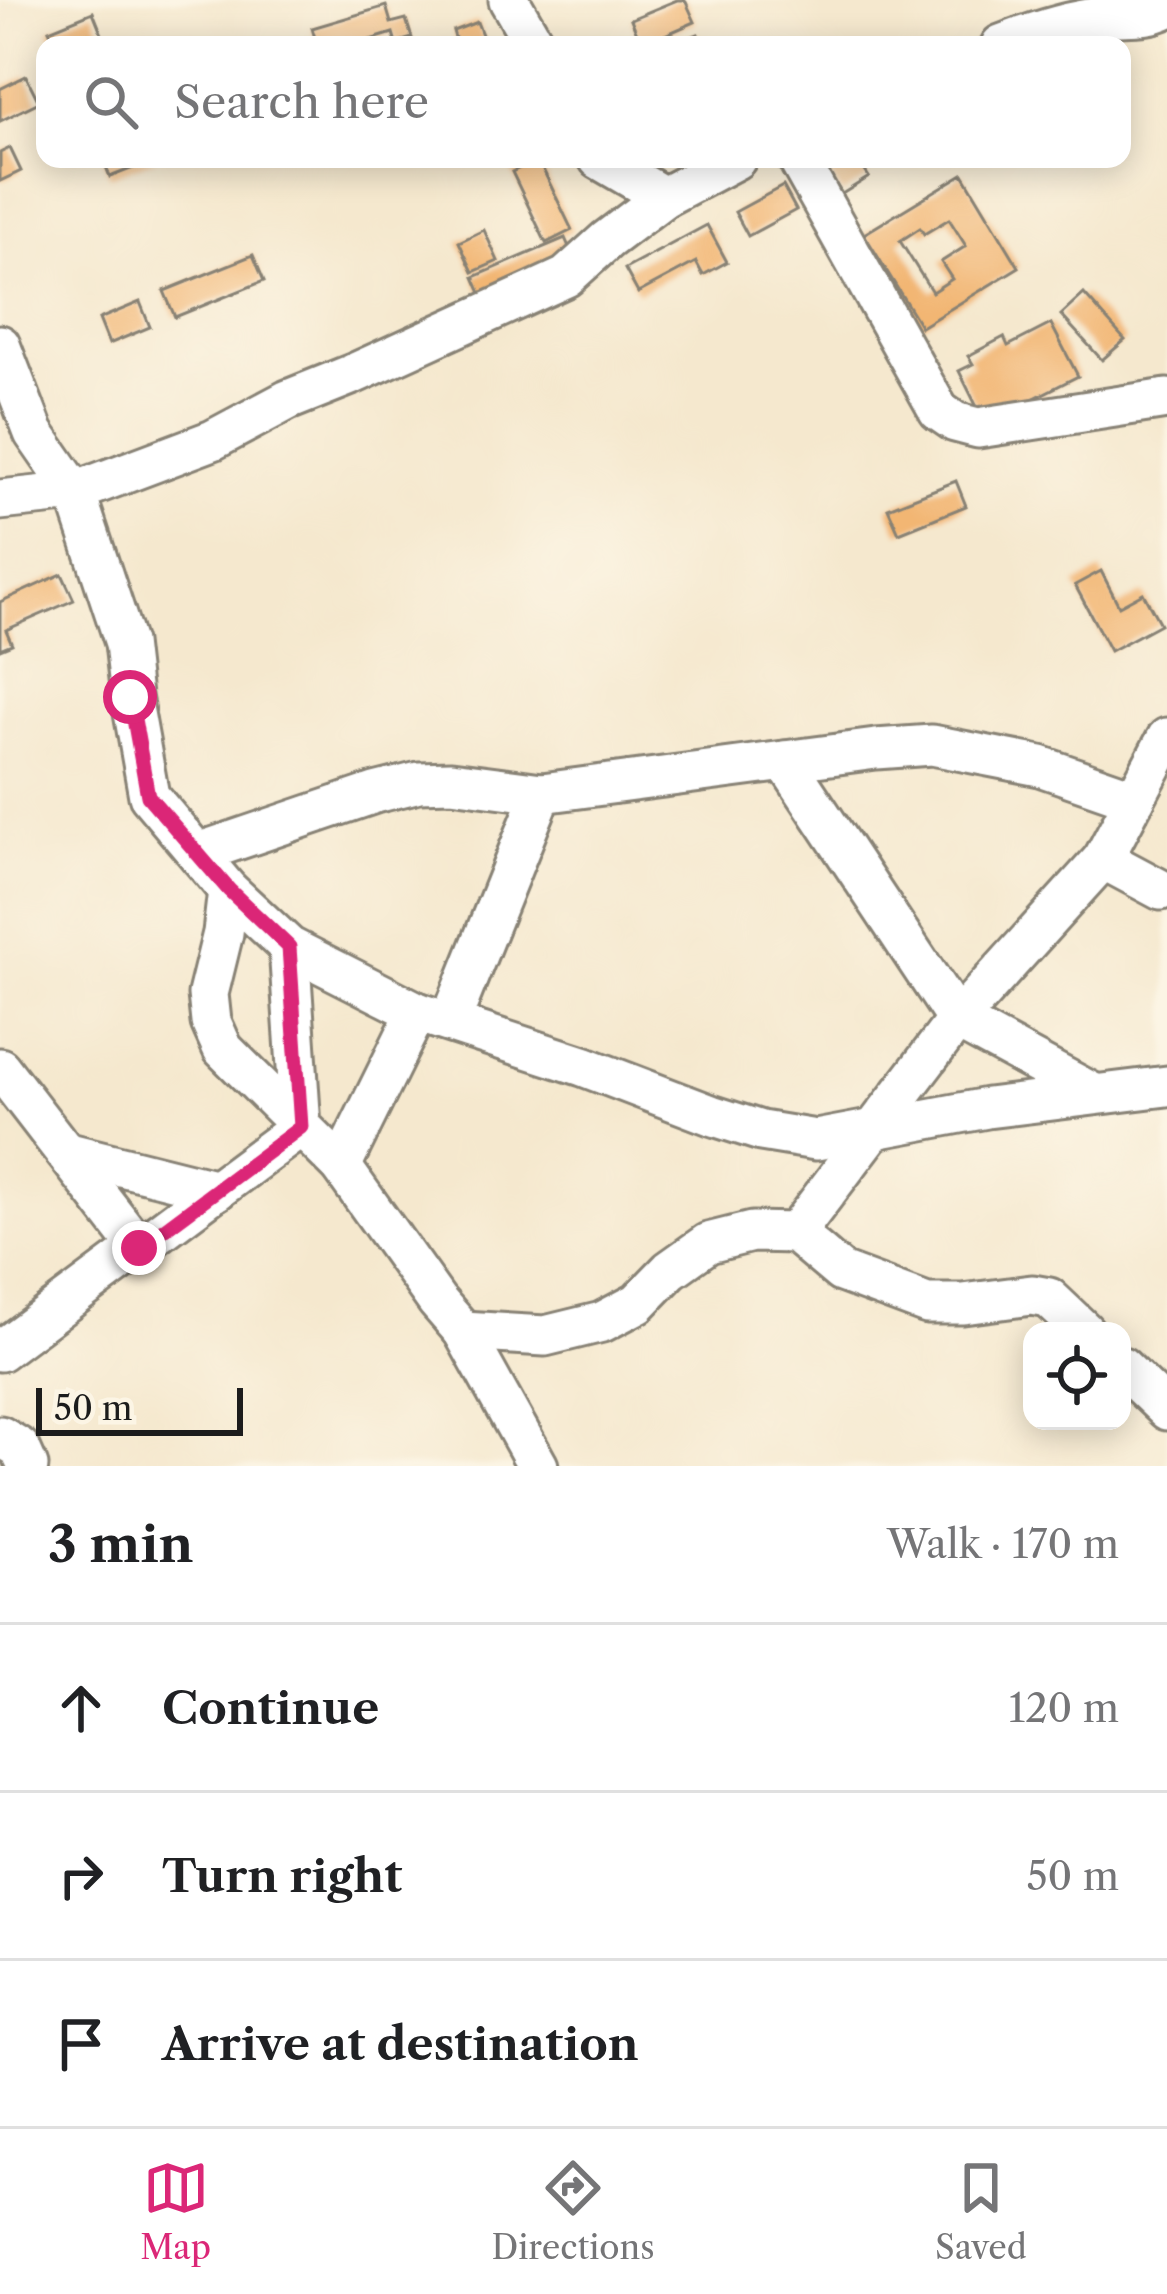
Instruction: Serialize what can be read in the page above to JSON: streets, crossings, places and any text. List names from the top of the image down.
{
  "scale_bar": "50 m",
  "page": {
    "search": "Search here",
    "scale": "50 m",
    "heading": ["3 min", "Walk · 170 m"],
    "list": [
      ["Continue", "120 m"],
      ["Turn right", "50 m"],
      "Arrive at destination"
    ],
    "nav": ["Map", "Directions", "Saved"]
  }
}
